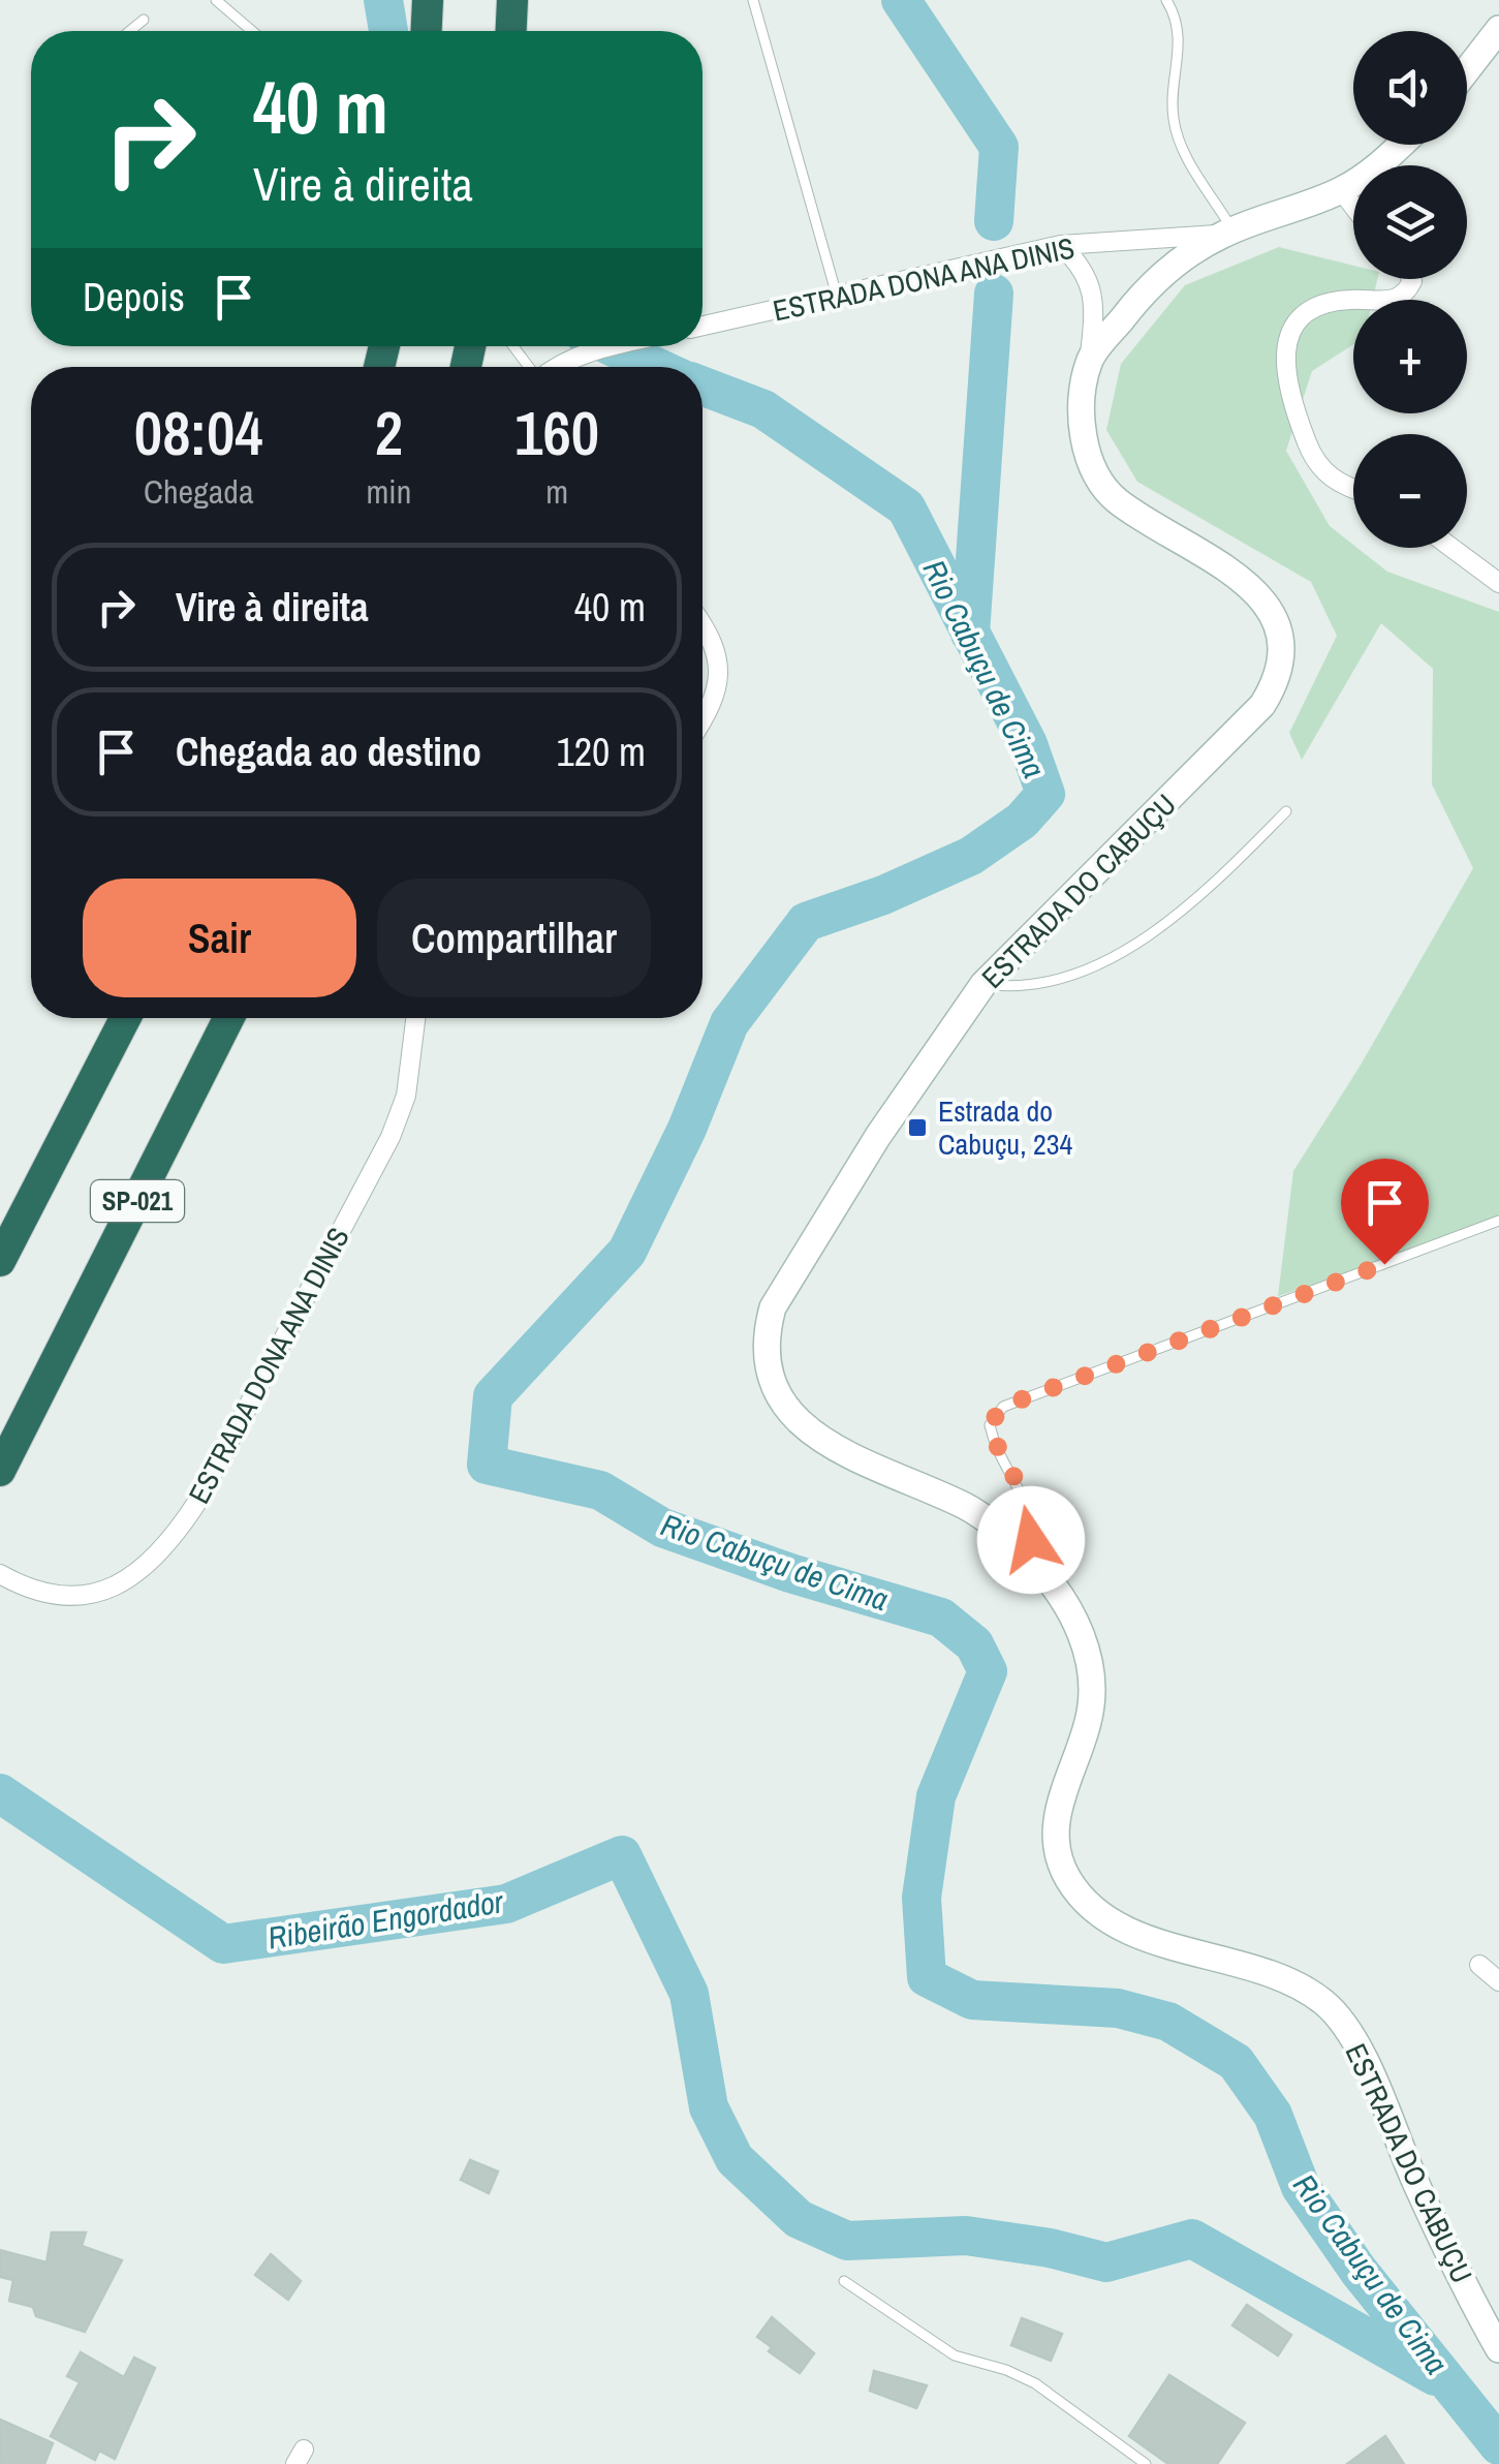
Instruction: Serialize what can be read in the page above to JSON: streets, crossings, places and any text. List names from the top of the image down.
{
  "streets": {
    "highway": ["SP-021"],
    "main road": ["ESTRADA DO CABUÇU"],
    "street": ["ESTRADA DONA ANA DINIS"]
  },
  "water": ["Rio Cabuçu de Cima", "Ribeirão Engordador"],
  "places": {
    "transit": ["Estrada do Cabuçu, 234"]
  },
  "page": {
    "map_buttons": ["+", "−"],
    "turn": ["40 m", "Vire à direita"],
    "then": "Depois",
    "eta": [
      "08:04",
      "Chegada",
      "2",
      "min",
      "160",
      "m"
    ],
    "list": [
      {
        "name": "Vire à direita",
        "value": "40 m"
      },
      {
        "name": "Chegada ao destino",
        "value": "120 m"
      }
    ],
    "buttons": ["Sair", "Compartilhar"]
  }
}
